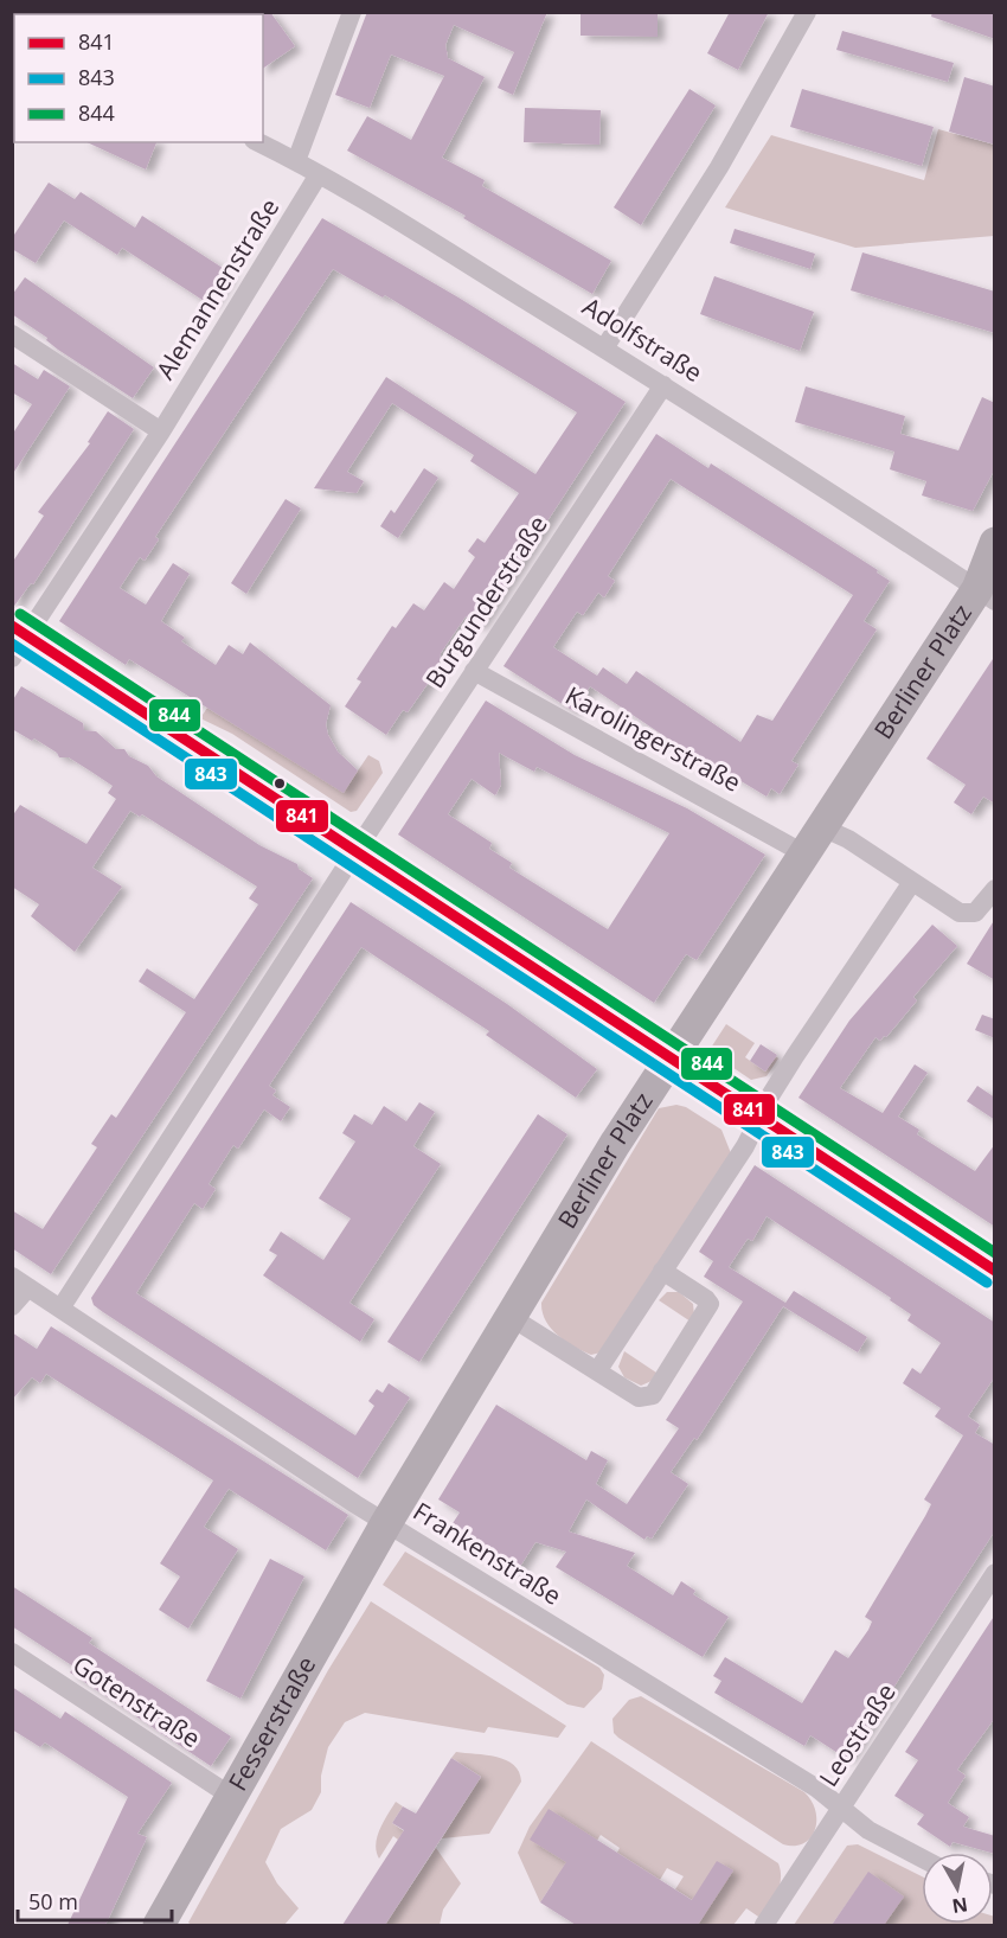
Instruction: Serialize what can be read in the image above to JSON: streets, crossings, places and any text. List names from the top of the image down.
{
  "streets": {
    "main road": ["Berliner Platz", "Fesserstraße"],
    "street": [
      "Alemannenstraße",
      "Adolfstraße",
      "Burgunderstraße",
      "Karolingerstraße",
      "Frankenstraße",
      "Gotenstraße",
      "Leostraße"
    ]
  },
  "crossings": [
    ["Alemannenstraße", "Adolfstraße"],
    ["Adolfstraße", "Burgunderstraße"],
    ["Adolfstraße", "Berliner Platz"],
    ["Burgunderstraße", "Karolingerstraße"],
    ["Burgunderstraße", "Frankenstraße"],
    ["Berliner Platz", "Karolingerstraße"],
    ["Berliner Platz", "Frankenstraße"],
    ["Berliner Platz", "Fesserstraße"],
    ["Frankenstraße", "Fesserstraße"],
    ["Frankenstraße", "Leostraße"],
    ["Gotenstraße", "Fesserstraße"]
  ],
  "lines": ["transit line 844", "transit line 841", "transit line 843"],
  "legend": ["841", "843", "844"],
  "scale_bar": "50 m",
  "north": "bottom"
}
